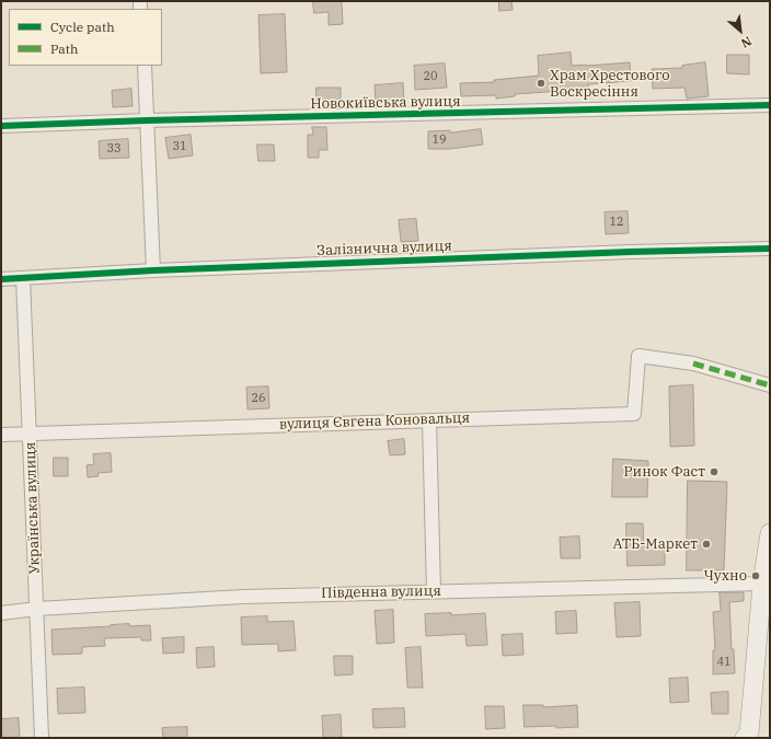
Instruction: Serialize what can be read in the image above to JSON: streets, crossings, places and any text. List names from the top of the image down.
{
  "streets": {
    "street": [
      "Новокиївська вулиця",
      "Залізнична вулиця",
      "вулиця Євгена Коновальця",
      "Українська вулиця",
      "Південна вулиця"
    ]
  },
  "crossings": [
    ["Залізнична вулиця", "Українська вулиця"],
    ["вулиця Євгена Коновальця", "Українська вулиця"],
    ["Українська вулиця", "Південна вулиця"]
  ],
  "places": [
    "Храм Хрестового Воскресіння",
    "Ринок Фаст",
    "АТБ-Маркет",
    "Чухно"
  ],
  "house_numbers": [
    "20",
    "19",
    "31",
    "33",
    "12",
    "26",
    "41"
  ],
  "legend": ["Cycle path", "Path"],
  "north": "bottom right"
}
